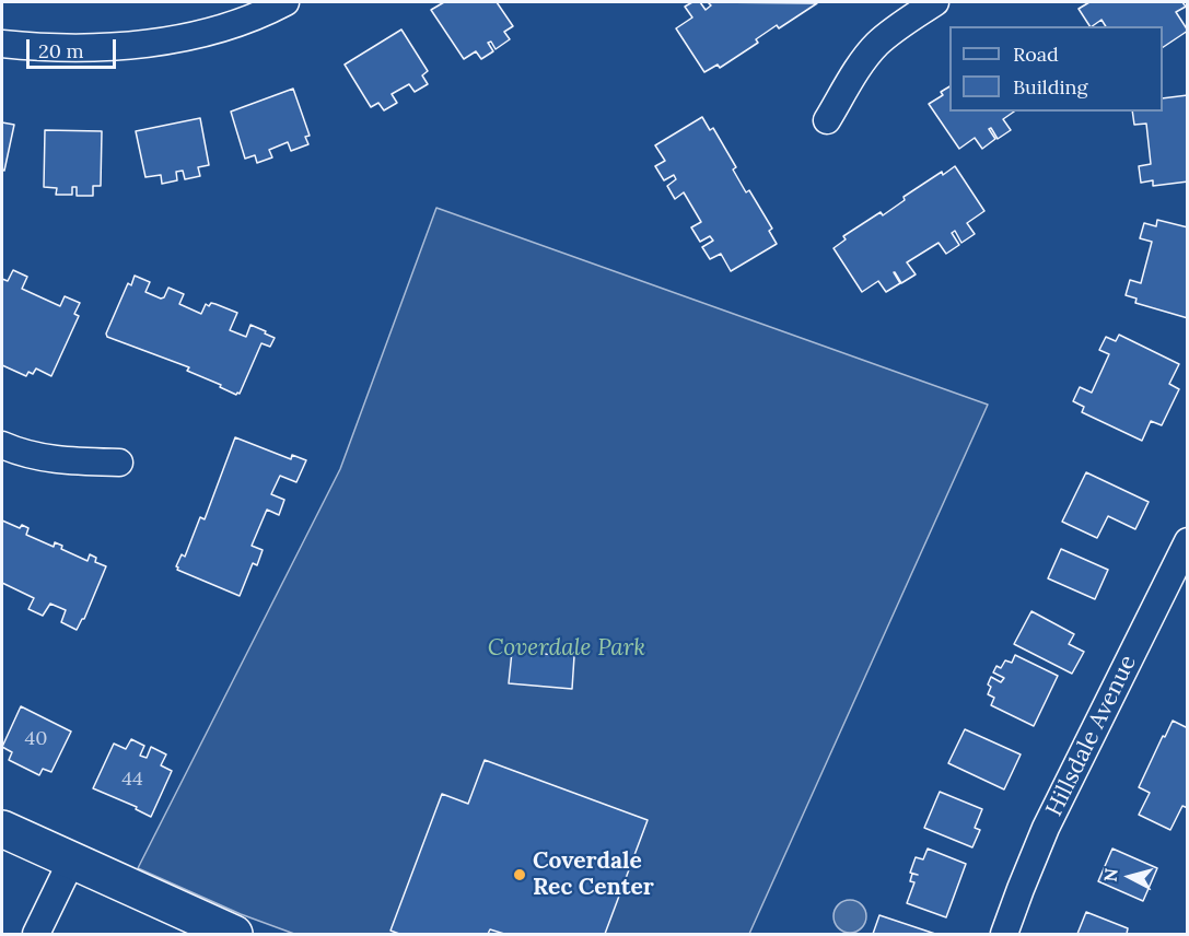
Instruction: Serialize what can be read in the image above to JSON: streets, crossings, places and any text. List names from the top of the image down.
{
  "streets": {
    "street": ["Hillsdale Avenue"]
  },
  "parks": ["Coverdale Park"],
  "places": ["Coverdale Rec Center"],
  "house_numbers": ["40", "44"],
  "legend": ["Road", "Building"],
  "scale_bar": "20 m",
  "north": "left"
}
